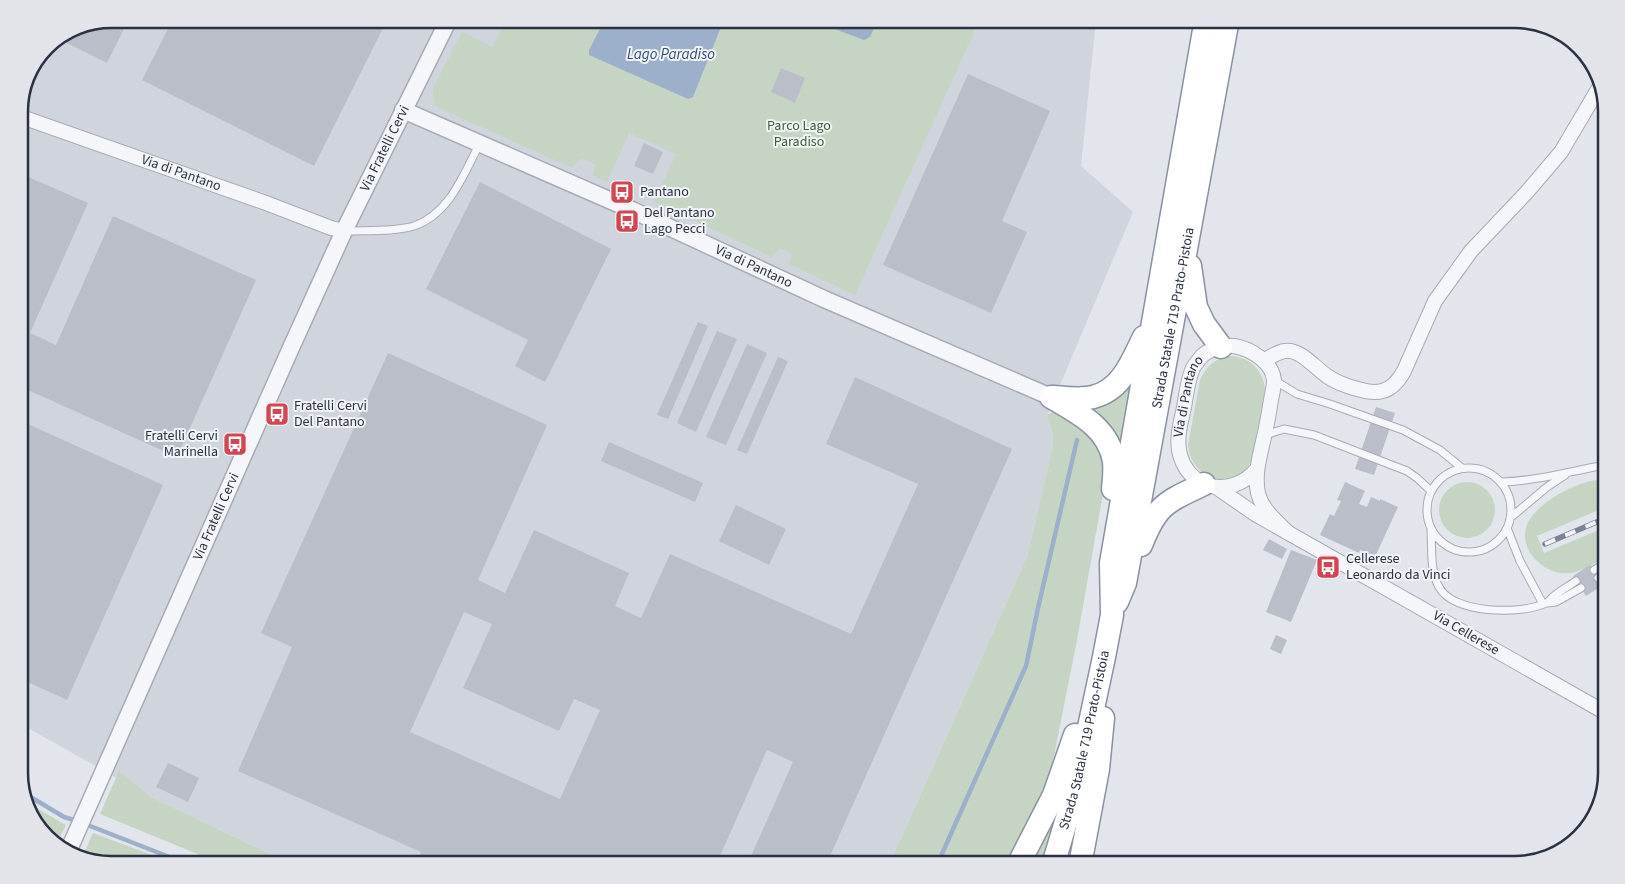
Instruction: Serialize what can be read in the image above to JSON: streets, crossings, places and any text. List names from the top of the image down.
{
  "streets": {
    "highway": ["Strada Statale 719 Prato-Pistoia"],
    "street": ["Via Fratelli Cervi", "Via di Pantano", "Via Cellerese"]
  },
  "crossings": [
    ["Via Fratelli Cervi", "Via di Pantano"],
    ["Via di Pantano", "Via Cellerese"]
  ],
  "water": ["Lago Paradiso"],
  "parks": ["Parco Lago Paradiso"],
  "places": {
    "bus stop": [
      "Pantano",
      "Del Pantano Lago Pecci",
      "Fratelli Cervi Del Pantano",
      "Fratelli Cervi Marinella",
      "Cellerese Leonardo da Vinci"
    ]
  }
}
